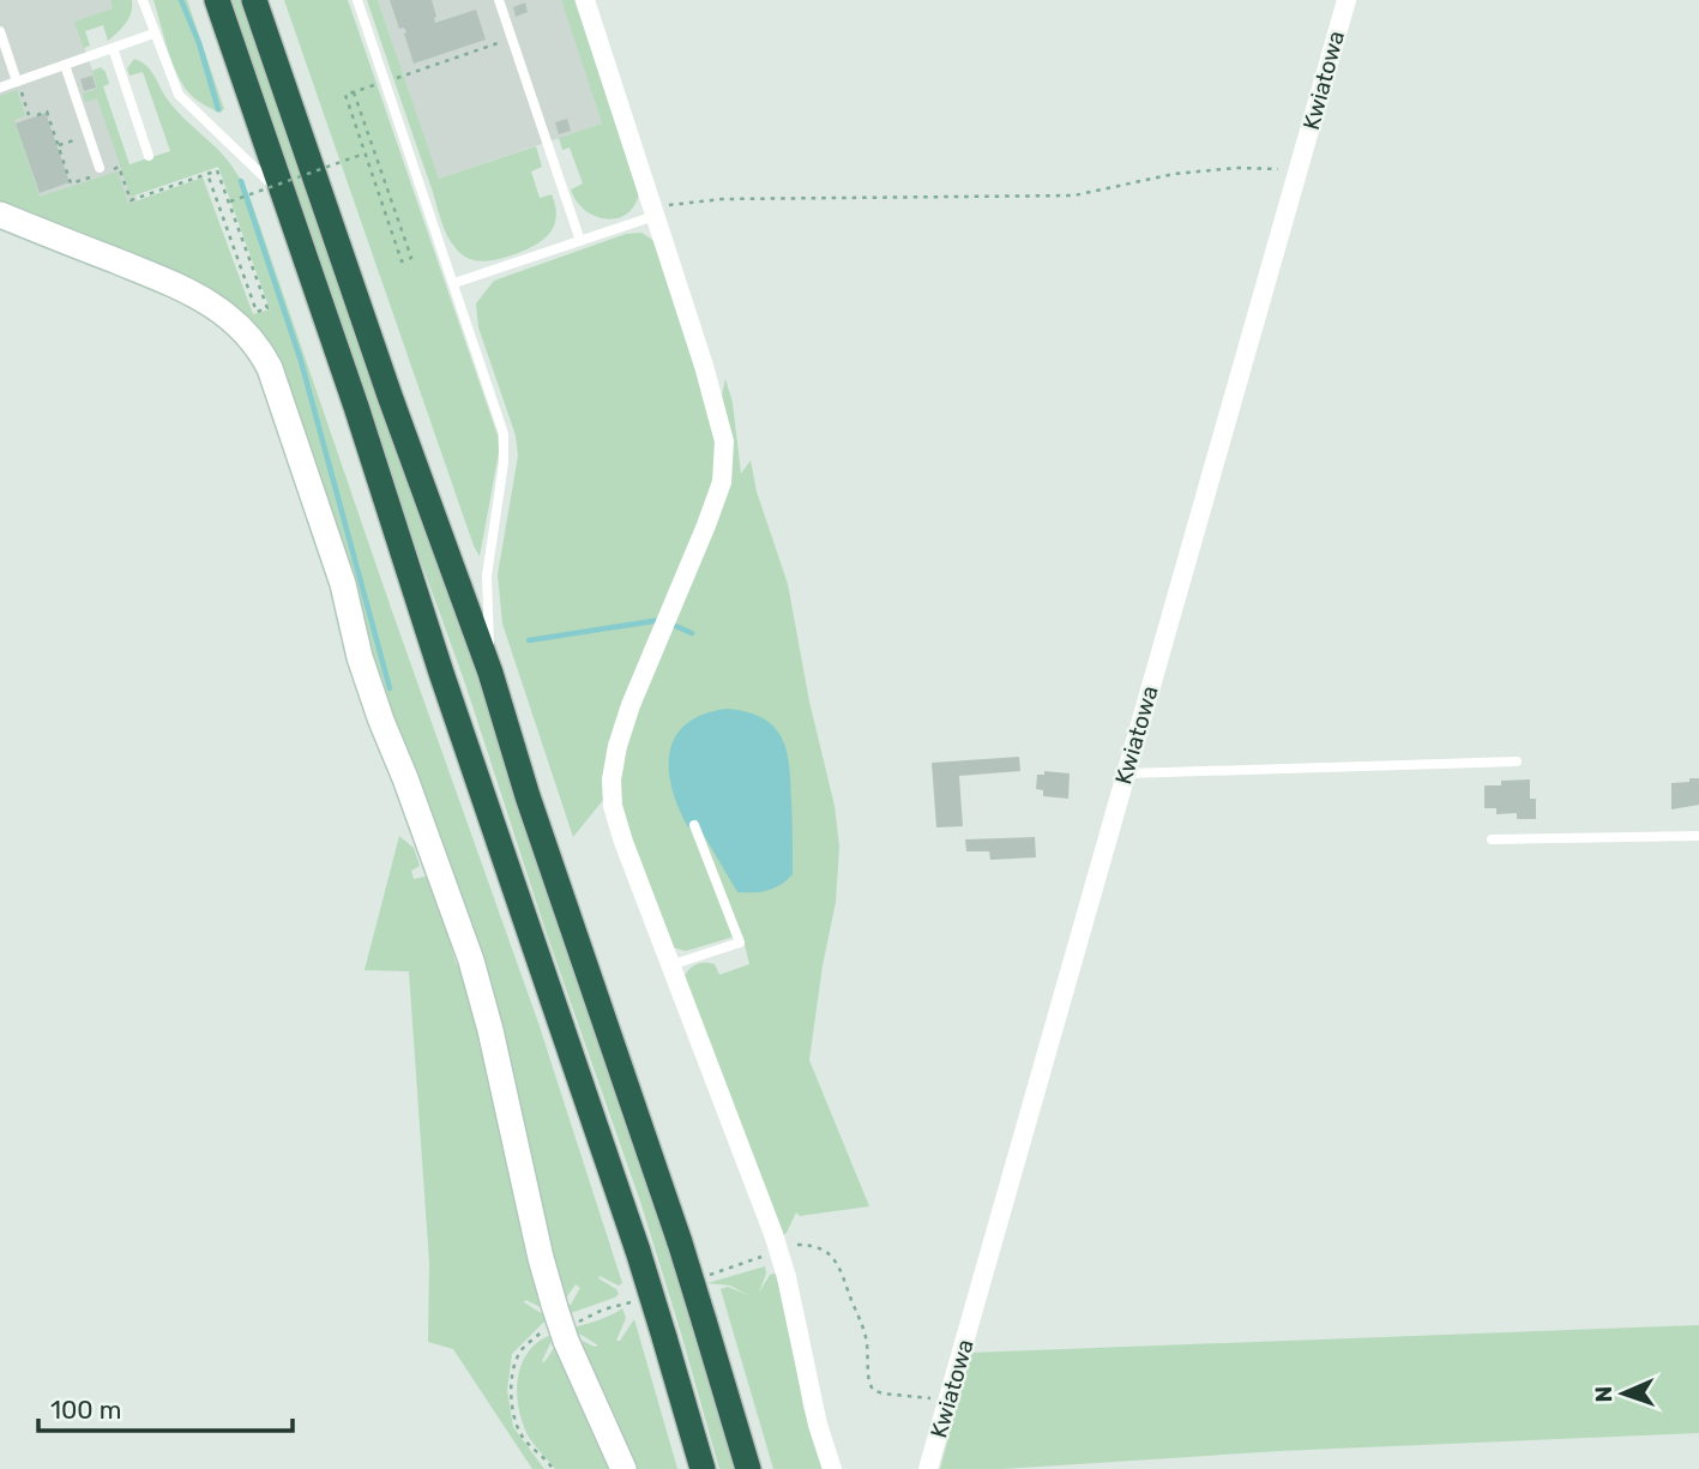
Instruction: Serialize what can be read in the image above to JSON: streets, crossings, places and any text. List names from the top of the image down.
{
  "streets": {
    "street": ["Kwiatowa"]
  },
  "scale_bar": "100 m",
  "north": "left"
}
